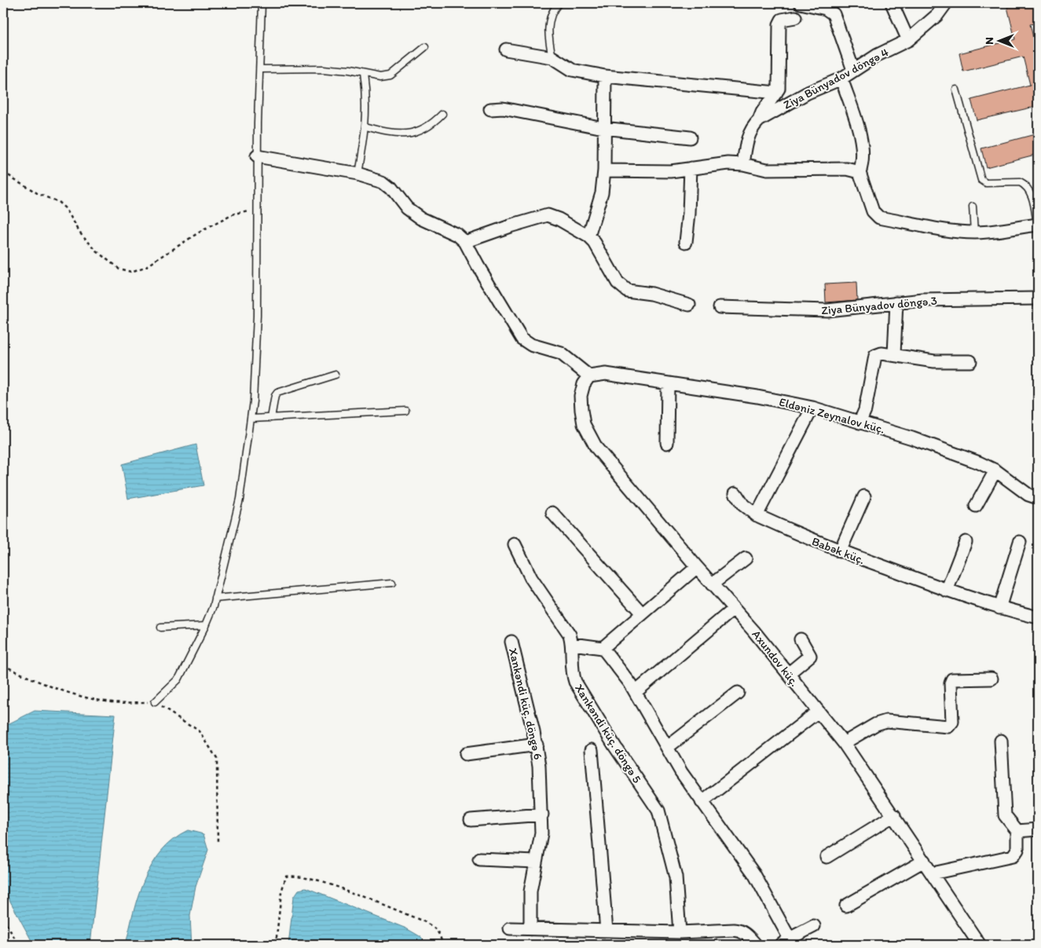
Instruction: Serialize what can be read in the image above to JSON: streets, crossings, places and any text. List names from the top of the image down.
{
  "streets": {
    "street": [
      "Ziya Bünyadov döngə 4",
      "Ziya Bünyadov döngə 3",
      "Eldəniz Zeynalov küç.",
      "Babək küç.",
      "Axundov küç.",
      "Xankəndi küç. döngə 6",
      "Xankəndi küç. döngə 5"
    ]
  },
  "crossings": [
    ["Eldəniz Zeynalov küç.", "Axundov küç."]
  ],
  "north": "left"
}
